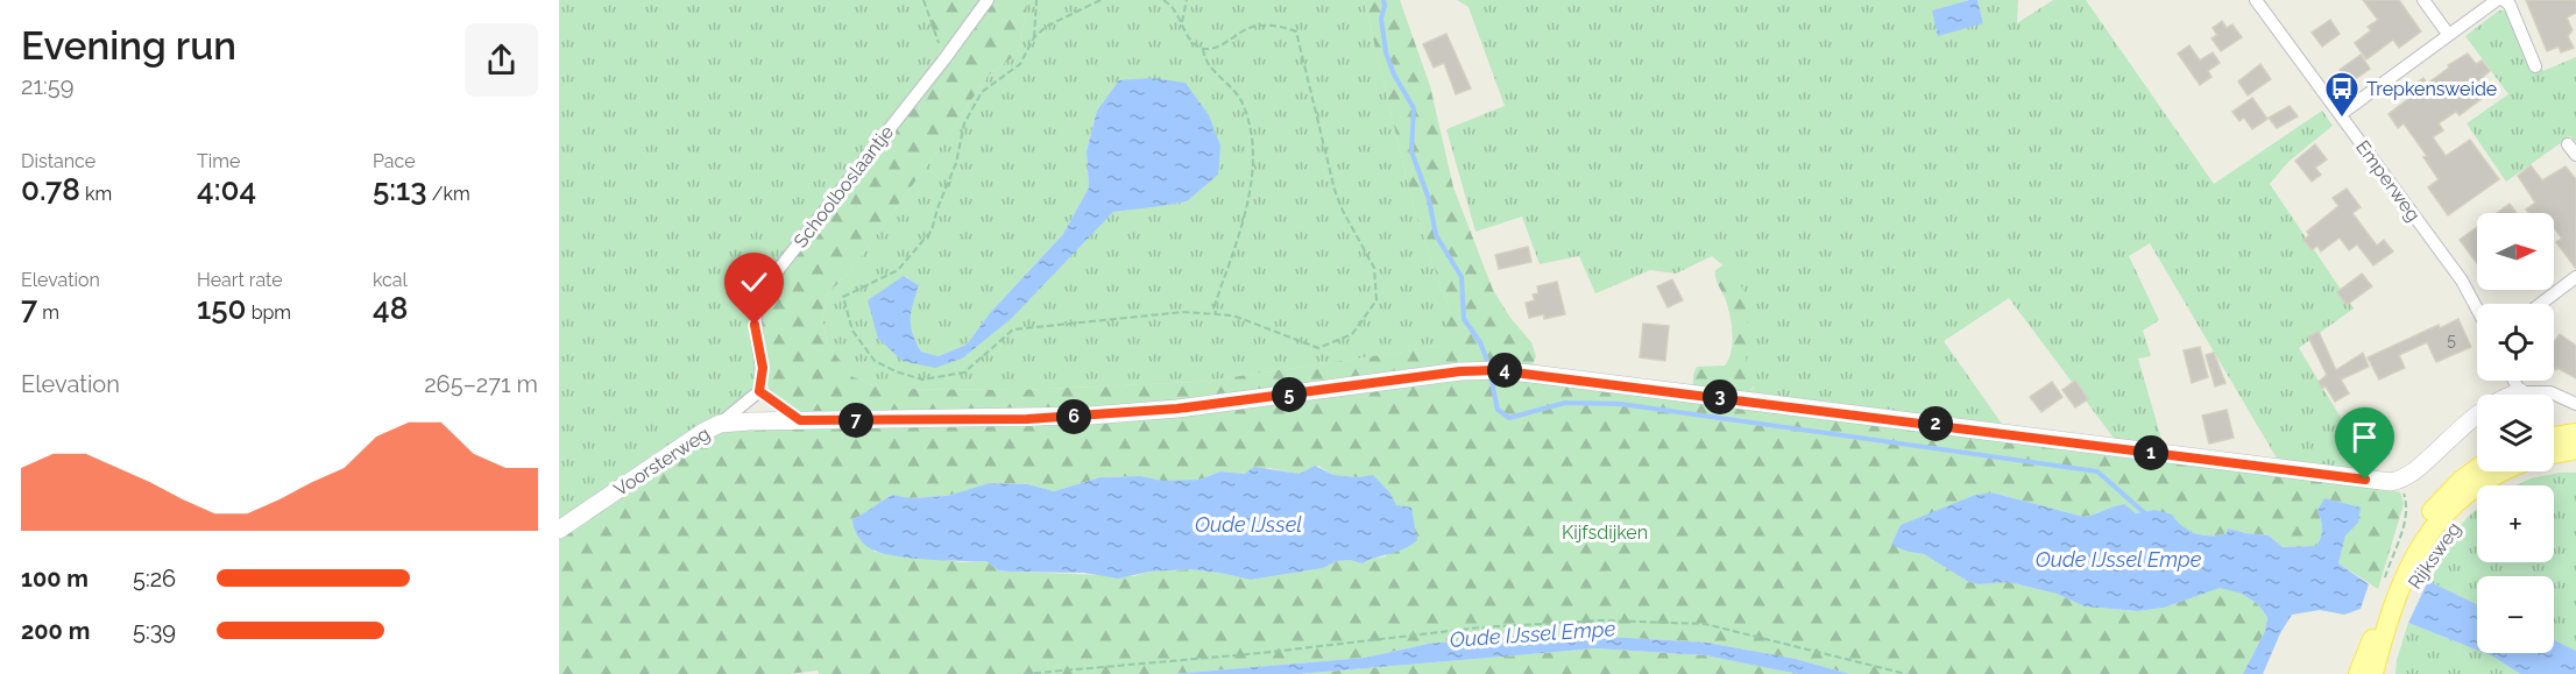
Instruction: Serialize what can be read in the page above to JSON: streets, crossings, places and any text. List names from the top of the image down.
{
  "streets": {
    "main road": ["Rijksweg"],
    "street": ["Emperweg", "Schoolboslaantje", "Voorsterweg"]
  },
  "crossings": [
    ["Voorsterweg", "Rijksweg"]
  ],
  "water": ["Oude IJssel", "Oude IJssel Empe"],
  "parks": ["Kijfsdijken"],
  "places": {
    "bus stop": ["Trepkensweide"]
  },
  "house_numbers": ["5"],
  "north": "right",
  "page": {
    "heading": ["Evening run", "21:59"],
    "stats": [
      ["Distance", "0.78 km"],
      ["Time", "4:04"],
      ["Pace", "5:13 /km"],
      ["Elevation", "7 m"],
      ["Heart rate", "150 bpm"],
      ["kcal", "48"]
    ],
    "map_buttons": ["+", "−"],
    "pins": [
      "4",
      "5",
      "3",
      "6",
      "7",
      "2",
      "1"
    ],
    "chart": ["Elevation", "265–271 m"],
    "list": [
      {
        "name": "100 m",
        "note": "5:26"
      },
      {
        "name": "200 m",
        "note": "5:39"
      }
    ]
  }
}
